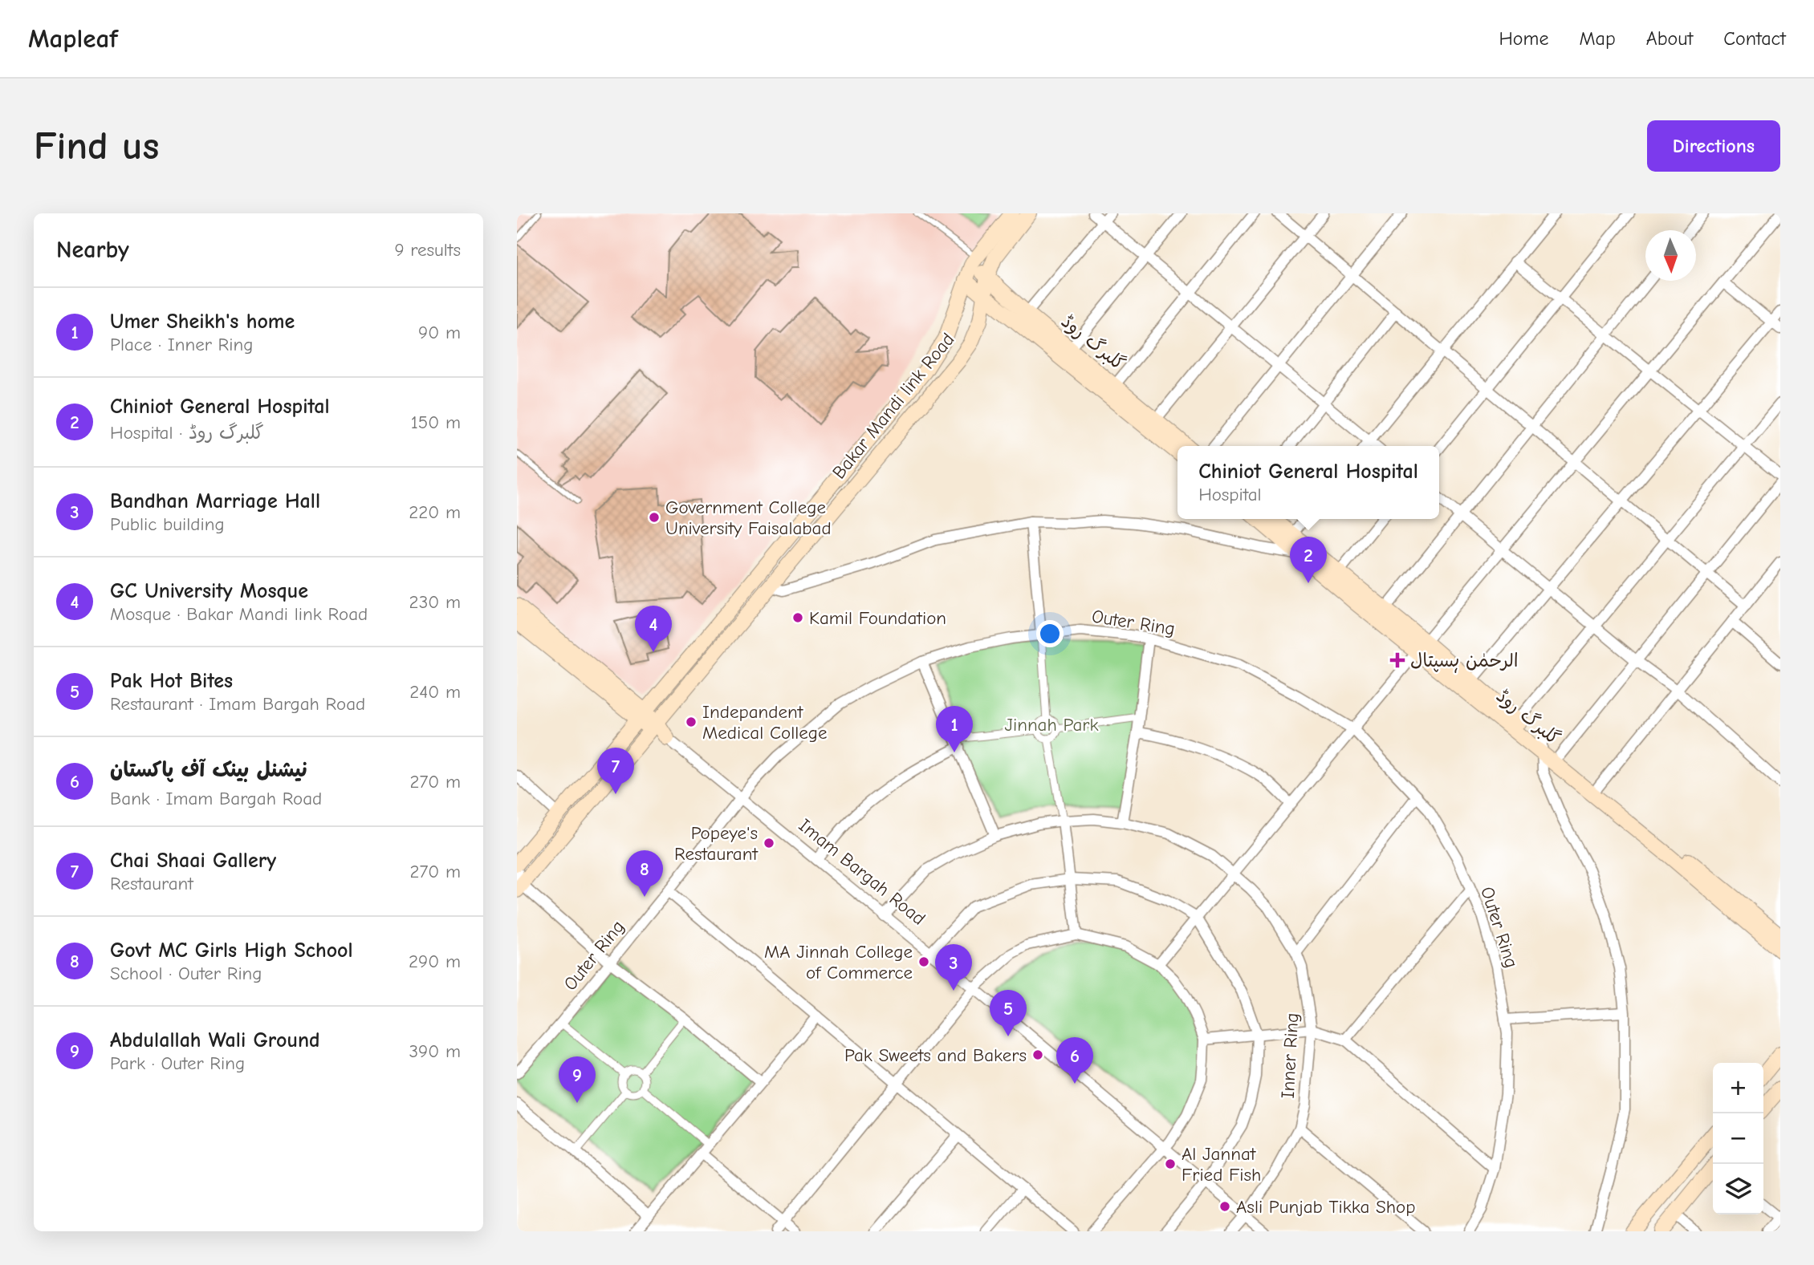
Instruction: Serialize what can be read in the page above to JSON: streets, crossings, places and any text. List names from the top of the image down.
{
  "streets": {
    "main road": ["گلبرگ روڈ", "Bakar Mandi link Road", "Imam Bargah Road"],
    "street": ["Outer Ring", "Inner Ring"]
  },
  "crossings": [
    ["گلبرگ روڈ", "Bakar Mandi link Road"],
    ["Bakar Mandi link Road", "Imam Bargah Road"],
    ["Outer Ring", "Imam Bargah Road"],
    ["Imam Bargah Road", "Inner Ring"]
  ],
  "parks": ["Jinnah Park"],
  "places": {
    "other": [
      "Government College University Faisalabad",
      "Kamil Foundation",
      "Indepandent Medical College",
      "Popeye's Restaurant",
      "MA Jinnah College of Commerce",
      "Pak Sweets and Bakers",
      "Al Jannat Fried Fish",
      "Asli Punjab Tikka Shop"
    ],
    "health": ["الرحمٰن ہسپتال"]
  },
  "north": "bottom",
  "page": {
    "header": "Mapleaf",
    "nav": [
      "Home",
      "Map",
      "About",
      "Contact"
    ],
    "buttons": "Directions",
    "title": "Find us",
    "heading": ["Nearby", "9 results"],
    "list": [
      {
        "mark": "1",
        "name": "Umer Sheikh's home",
        "note": "Place · Inner Ring",
        "value": "90 m"
      },
      {
        "mark": "2",
        "name": "Chiniot General Hospital",
        "note": "Hospital · گلبرگ روڈ",
        "value": "150 m"
      },
      {
        "mark": "3",
        "name": "Bandhan Marriage Hall",
        "note": "Public building",
        "value": "220 m"
      },
      {
        "mark": "4",
        "name": "GC University Mosque",
        "note": "Mosque · Bakar Mandi link Road",
        "value": "230 m"
      },
      {
        "mark": "5",
        "name": "Pak Hot Bites",
        "note": "Restaurant · Imam Bargah Road",
        "value": "240 m"
      },
      {
        "mark": "6",
        "name": "نیشنل بینک آف پاکستان",
        "note": "Bank · Imam Bargah Road",
        "value": "270 m"
      },
      {
        "mark": "7",
        "name": "Chai Shaai Gallery",
        "note": "Restaurant",
        "value": "270 m"
      },
      {
        "mark": "8",
        "name": "Govt MC Girls High School",
        "note": "School · Outer Ring",
        "value": "290 m"
      },
      {
        "mark": "9",
        "name": "Abdulallah Wali Ground",
        "note": "Park · Outer Ring",
        "value": "390 m"
      }
    ],
    "popup": ["Chiniot General Hospital", "Hospital"],
    "pins": [
      "2",
      "4",
      "1",
      "7",
      "8",
      "3",
      "5",
      "6",
      "9"
    ],
    "map_buttons": ["+", "−"]
  }
}
